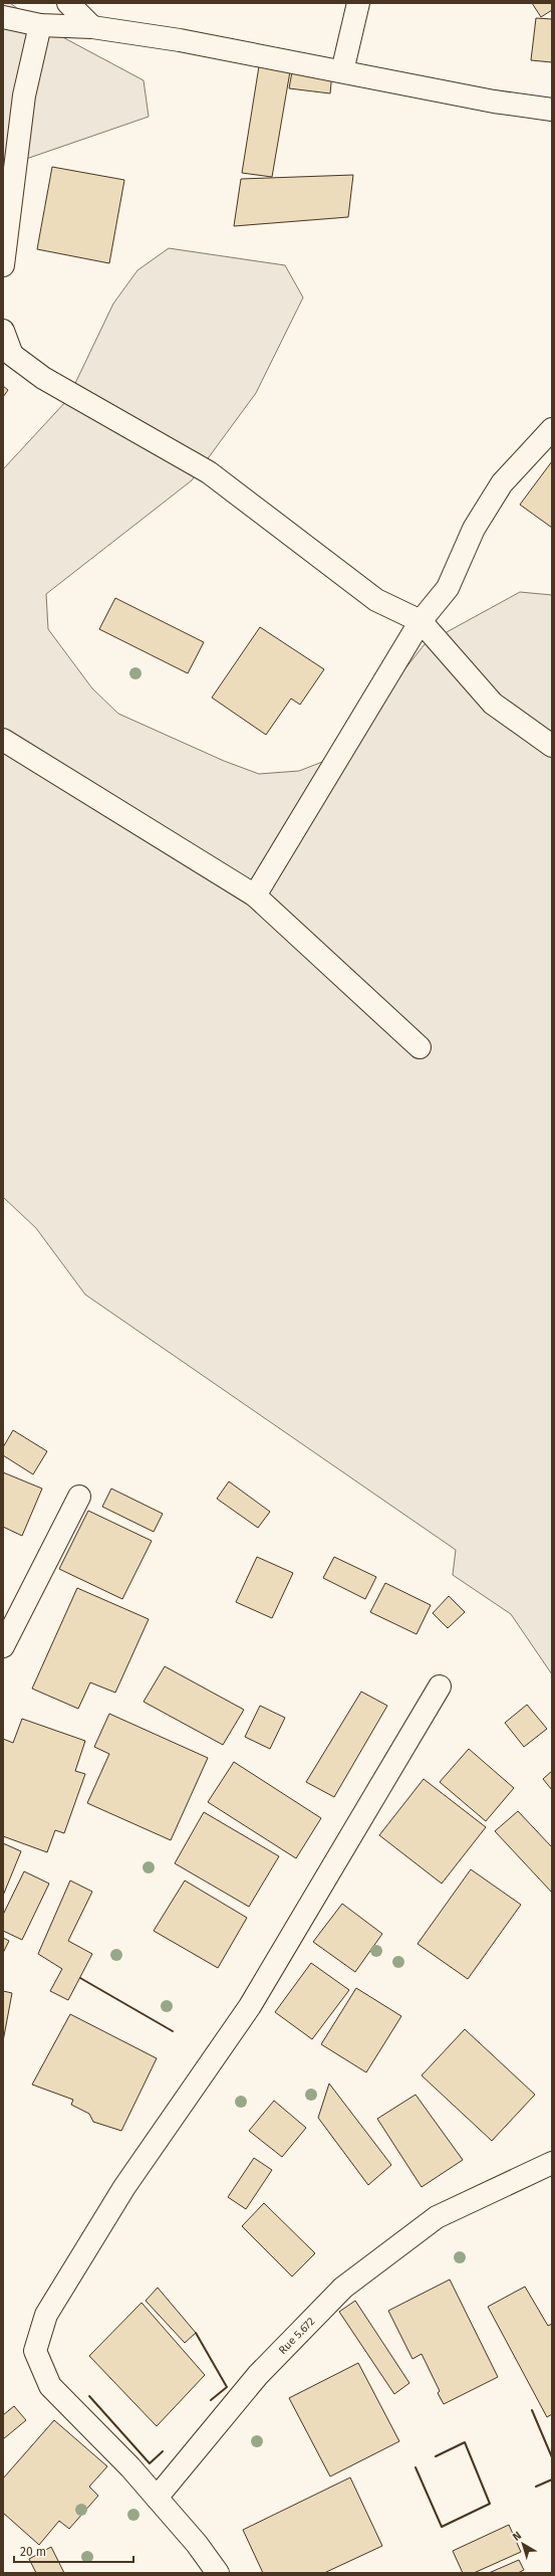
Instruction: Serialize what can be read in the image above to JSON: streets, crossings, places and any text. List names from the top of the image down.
{
  "streets": {
    "street": ["Rue 5.672"]
  },
  "scale_bar": "20 m",
  "north": "top left"
}
